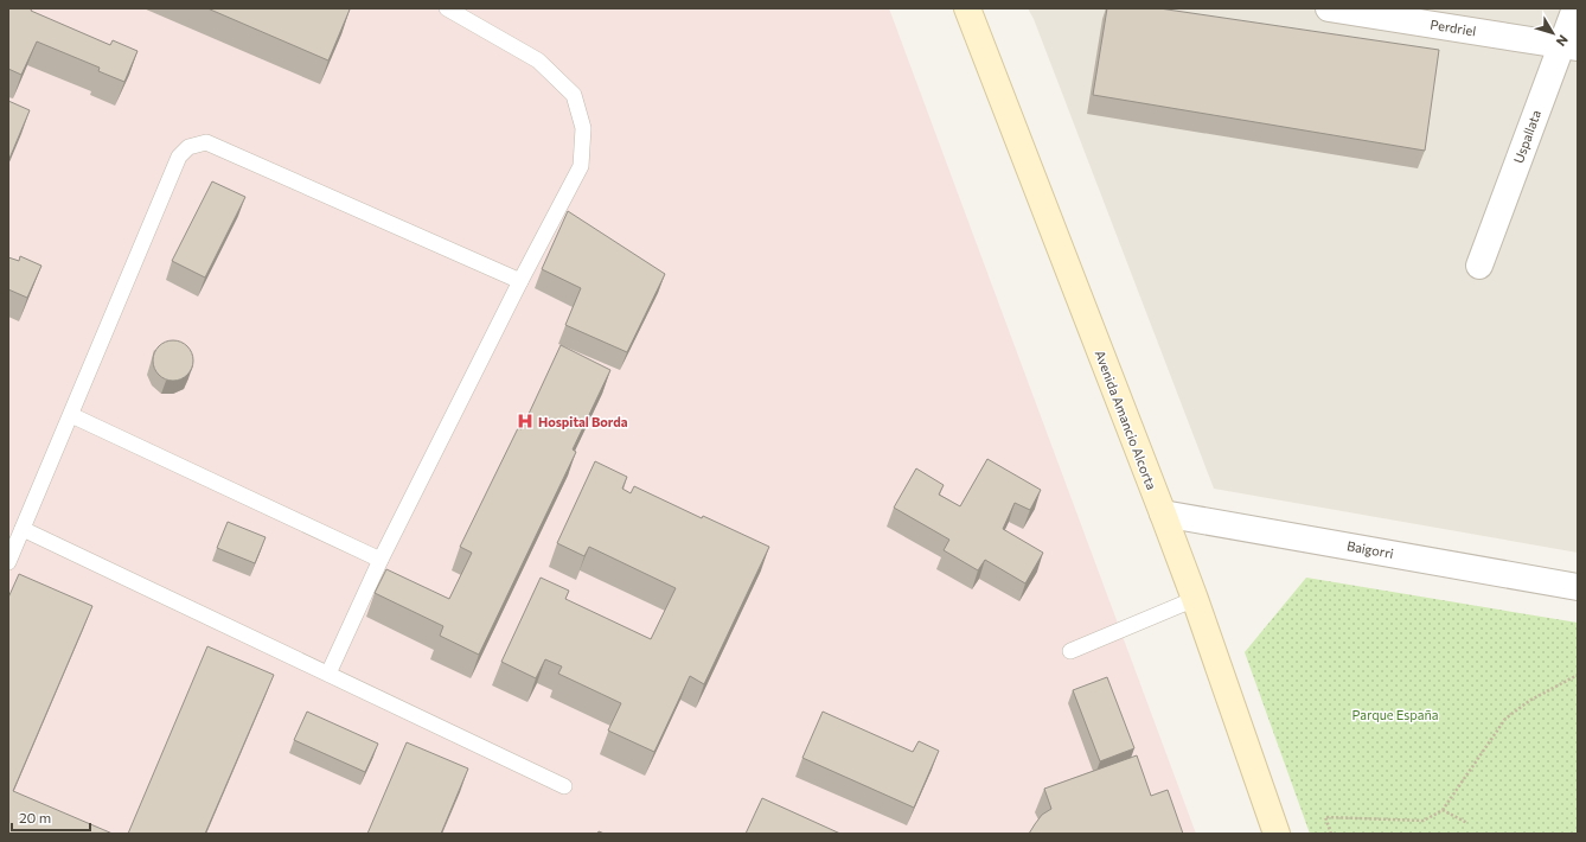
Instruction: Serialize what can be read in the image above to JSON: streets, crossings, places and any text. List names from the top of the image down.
{
  "streets": {
    "main road": ["Avenida Amancio Alcorta"],
    "street": ["Perdriel", "Uspallata", "Baigorri"]
  },
  "crossings": [
    ["Perdriel", "Uspallata"],
    ["Avenida Amancio Alcorta", "Baigorri"]
  ],
  "parks": ["Parque España"],
  "places": {
    "hospital": ["Hospital Borda"]
  },
  "scale_bar": "20 m",
  "north": "bottom right"
}
